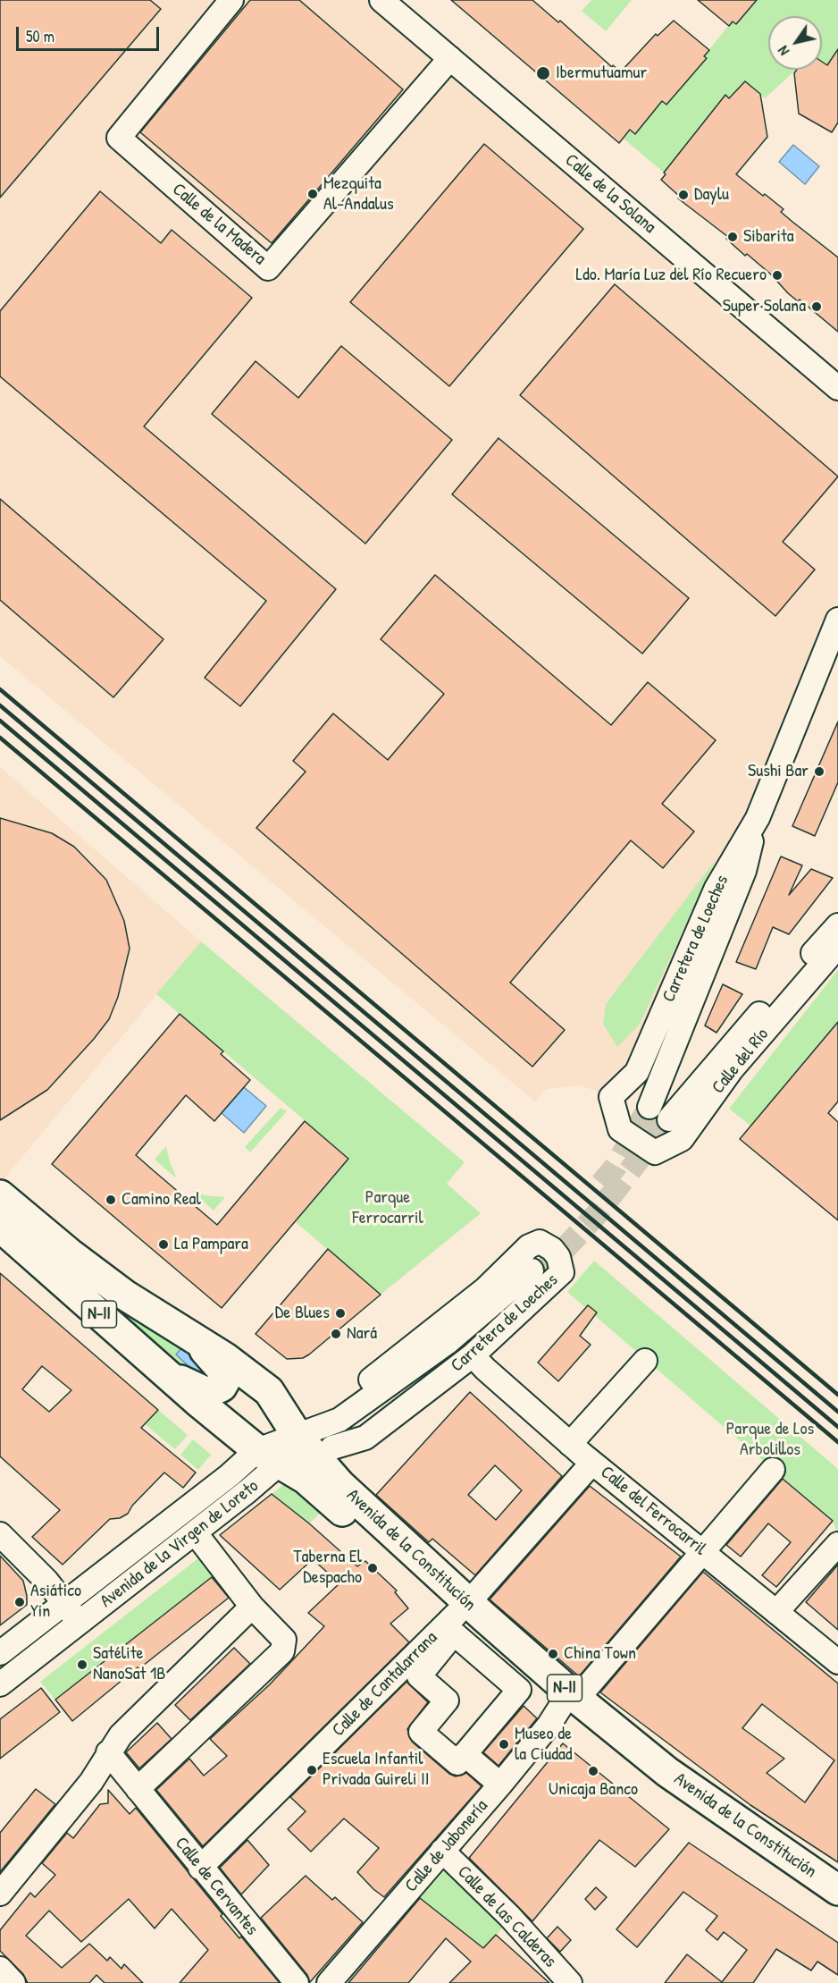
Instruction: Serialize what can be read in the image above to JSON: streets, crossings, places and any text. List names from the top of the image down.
{
  "streets": {
    "main road": ["N-II", "Avenida de la Constitución"],
    "street": [
      "Calle de la Solana",
      "Calle de la Madera",
      "Carretera de Loeches",
      "Calle del Río",
      "Calle del Ferrocarril",
      "Avenida de la Virgen de Loreto",
      "Calle de Cantalarrana",
      "Calle de Jabonería",
      "Calle de Cervantes",
      "Calle de las Calderas"
    ]
  },
  "crossings": [
    ["Calle de la Solana", "Calle de la Madera"],
    ["Carretera de Loeches", "Calle del Río"],
    ["Carretera de Loeches", "Calle del Ferrocarril"],
    ["Carretera de Loeches", "Avenida de la Virgen de Loreto"],
    ["Carretera de Loeches", "Avenida de la Constitución"],
    ["N-II", "Avenida de la Constitución"],
    ["Calle del Ferrocarril", "Calle de Cantalarrana"],
    ["Calle del Ferrocarril", "Calle de Jabonería"],
    ["Avenida de la Virgen de Loreto", "Avenida de la Constitución"],
    ["Avenida de la Constitución", "Calle de Cantalarrana"],
    ["Avenida de la Constitución", "Calle de Jabonería"],
    ["Calle de Cantalarrana", "Calle de Cervantes"],
    ["Calle de Jabonería", "Calle de las Calderas"]
  ],
  "parks": ["Parque Ferrocarril", "Parque de Los Arbolillos"],
  "places": [
    "Ibermutuamur",
    "Mezquita Al-Andalus",
    "Daylu",
    "Sibarita",
    "Ldo. María Luz del Río Recuero",
    "Super Solana",
    "Sushi Bar",
    "Camino Real",
    "La Pampara",
    "De Blues",
    "Nará",
    "Taberna El Despacho",
    "Asiático Yin",
    "China Town",
    "Satélite NanoSat 1B",
    "Museo de la Ciudad",
    "Escuela Infantil Privada Guireli II",
    "Unicaja Banco"
  ],
  "scale_bar": "50 m",
  "north": "bottom left"
}
